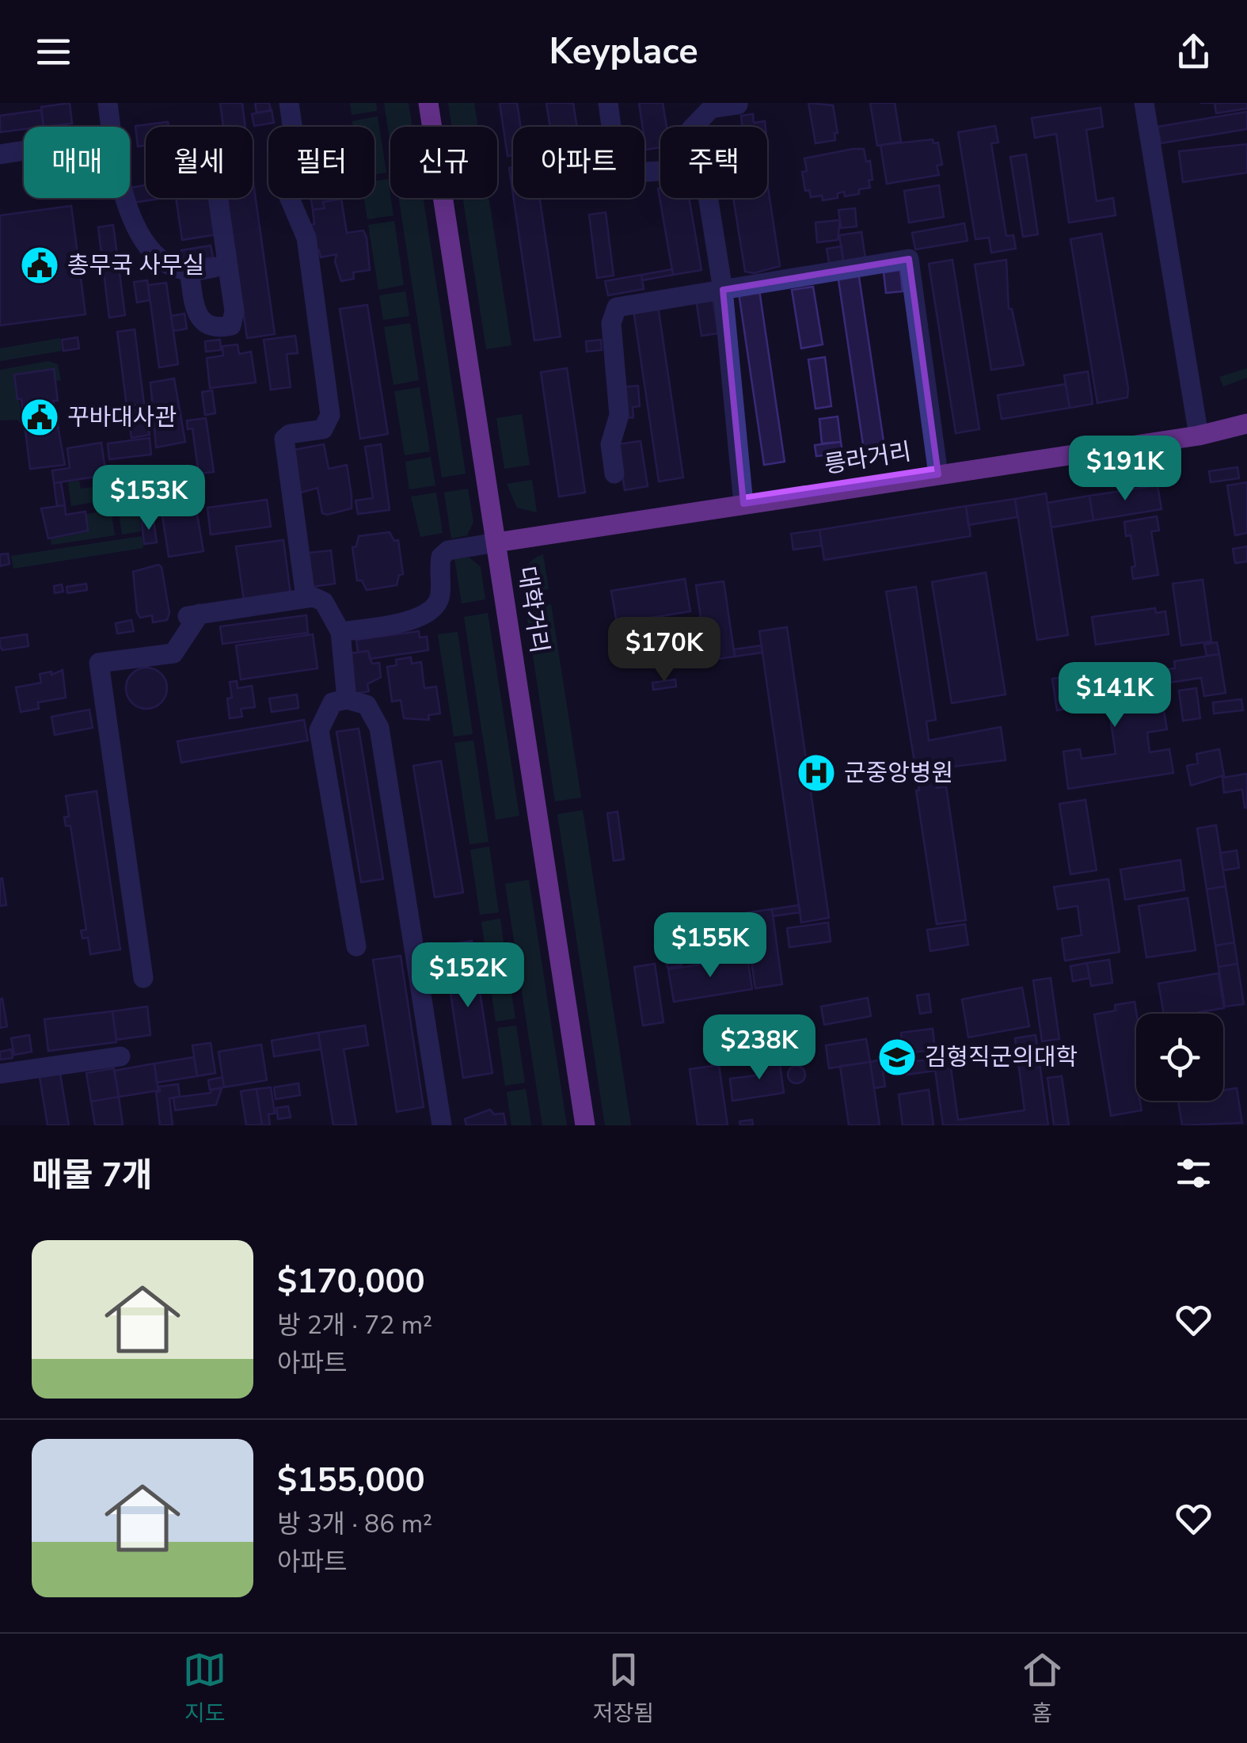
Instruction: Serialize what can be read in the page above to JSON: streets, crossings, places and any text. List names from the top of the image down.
{
  "streets": {
    "main road": ["릉라거리", "대학거리"]
  },
  "crossings": [
    ["릉라거리", "대학거리"]
  ],
  "places": {
    "public building": ["총무국 사무실", "꾸바대사관"],
    "hospital": ["군중앙병원"],
    "school or university": ["김형직군의대학"]
  },
  "page": {
    "header": "Keyplace",
    "chip": [
      "매매",
      "월세",
      "필터",
      "신규",
      "아파트",
      "주택"
    ],
    "price": [
      "$191K",
      "$153K",
      "$170K",
      "$141K",
      "$155K",
      "$152K",
      "$238K"
    ],
    "heading": "매물 7개",
    "list": [
      {
        "name": "$170,000",
        "note": "방 2개 · 72 m² · 아파트"
      },
      {
        "name": "$155,000",
        "note": "방 3개 · 86 m² · 아파트"
      }
    ],
    "tabs": ["지도", "저장됨", "홈"]
  }
}
